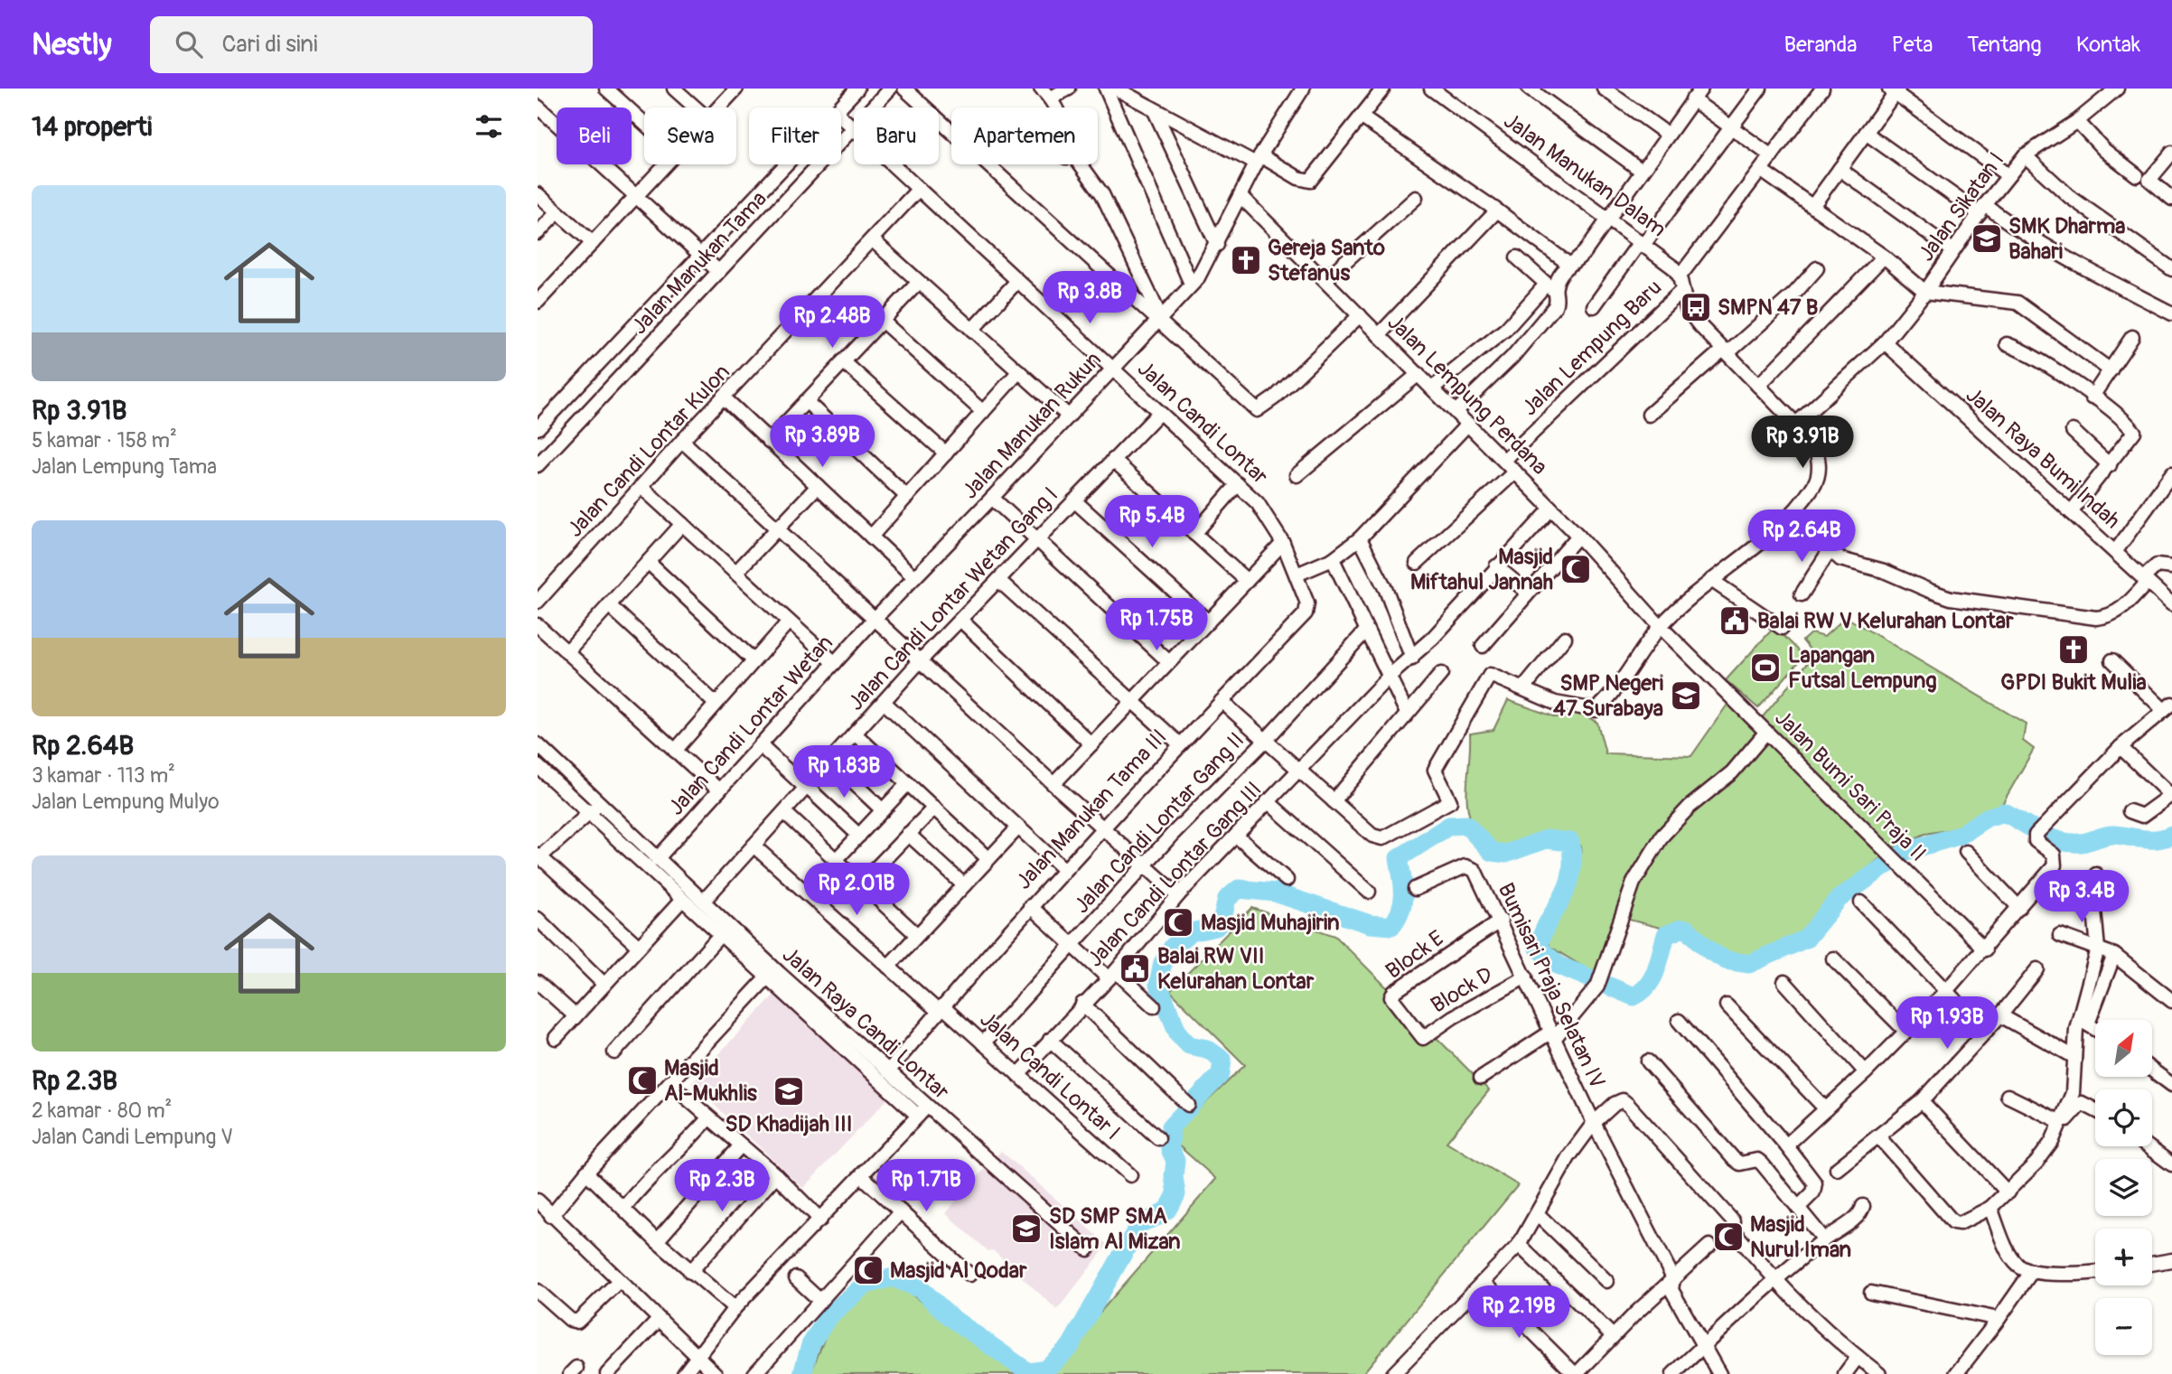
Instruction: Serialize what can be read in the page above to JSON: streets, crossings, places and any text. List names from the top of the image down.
{
  "streets": {
    "street": [
      "Jalan Manukan Dalam",
      "Jalan Sikatan I",
      "Jalan Manukan Tama",
      "Jalan Lempung Baru",
      "Jalan Lempung Perdana",
      "Jalan Candi Lontar",
      "Jalan Manukan Rukun",
      "Jalan Candi Lontar Kulon",
      "Jalan Raya Bumi Indah",
      "Jalan Candi Lontar Wetan Gang I",
      "Jalan Candi Lontar Wetan",
      "Jalan Bumi Sari Praja II",
      "Jalan Manukan Tama III",
      "Jalan Candi Lontar Gang II",
      "Jalan Candi Lontar Gang III",
      "Block E",
      "Bumisari Praja Selatan IV",
      "Block D",
      "Jalan Raya Candi Lontar",
      "Jalan Candi Lontar I"
    ]
  },
  "crossings": [
    ["Jalan Sikatan I", "Jalan Raya Bumi Indah"],
    ["Jalan Manukan Tama", "Jalan Candi Lontar"],
    ["Jalan Lempung Baru", "Jalan Lempung Perdana"],
    ["Jalan Lempung Perdana", "Jalan Manukan Rukun"],
    ["Jalan Lempung Perdana", "Jalan Bumi Sari Praja II"],
    ["Jalan Lempung Perdana", "Jalan Candi Lontar Gang III"],
    ["Jalan Candi Lontar", "Jalan Manukan Rukun"],
    ["Jalan Candi Lontar", "Jalan Candi Lontar Kulon"],
    ["Jalan Candi Lontar", "Jalan Candi Lontar Wetan Gang I"],
    ["Jalan Candi Lontar", "Jalan Manukan Tama III"],
    ["Jalan Manukan Rukun", "Jalan Candi Lontar Wetan"],
    ["Jalan Candi Lontar Wetan Gang I", "Jalan Raya Candi Lontar"],
    ["Jalan Candi Lontar Wetan Gang I", "Jalan Candi Lontar I"],
    ["Jalan Candi Lontar Wetan", "Jalan Raya Candi Lontar"],
    ["Jalan Manukan Tama III", "Jalan Raya Candi Lontar"],
    ["Jalan Manukan Tama III", "Jalan Candi Lontar I"],
    ["Jalan Candi Lontar Gang II", "Jalan Candi Lontar I"],
    ["Jalan Candi Lontar Gang III", "Jalan Candi Lontar I"],
    ["Block E", "Bumisari Praja Selatan IV"],
    ["Block E", "Block D"],
    ["Bumisari Praja Selatan IV", "Block D"]
  ],
  "places": {
    "school or university": [
      "SMK Dharma Bahari",
      "SMP Negeri 47 Surabaya",
      "SD Khadijah III",
      "SD SMP SMA Islam Al Mizan"
    ],
    "church": ["Gereja Santo Stefanus", "GPDI Bukit Mulia"],
    "bus stop": ["SMPN 47 B"],
    "mosque": [
      "Masjid Miftahul Jannah",
      "Masjid Muhajirin",
      "Masjid Al-Mukhlis",
      "Masjid Nurul Iman",
      "Masjid Al Qodar"
    ],
    "public building": ["Balai RW V Kelurahan Lontar", "Balai RW VII Kelurahan Lontar"],
    "sports": ["Lapangan Futsal Lempung"]
  },
  "north": "top right",
  "page": {
    "header": "Nestly",
    "search": "Cari di sini",
    "nav": [
      "Beranda",
      "Peta",
      "Tentang",
      "Kontak"
    ],
    "heading": "14 properti",
    "chip": [
      "Beli",
      "Sewa",
      "Filter",
      "Baru",
      "Apartemen"
    ],
    "list": [
      {
        "name": "Rp 3.91B",
        "note": "5 kamar · 158 m² · Jalan Lempung Tama"
      },
      {
        "name": "Rp 2.64B",
        "note": "3 kamar · 113 m² · Jalan Lempung Mulyo"
      },
      {
        "name": "Rp 2.3B",
        "note": "2 kamar · 80 m² · Jalan Candi Lempung V"
      }
    ],
    "price": [
      "Rp 3.8B",
      "Rp 2.48B",
      "Rp 3.89B",
      "Rp 3.91B",
      "Rp 5.4B",
      "Rp 2.64B",
      "Rp 1.75B",
      "Rp 1.83B",
      "Rp 2.01B",
      "Rp 3.4B",
      "Rp 1.93B",
      "Rp 2.3B",
      "Rp 1.71B",
      "Rp 2.19B"
    ],
    "map_buttons": ["+", "−"]
  }
}
